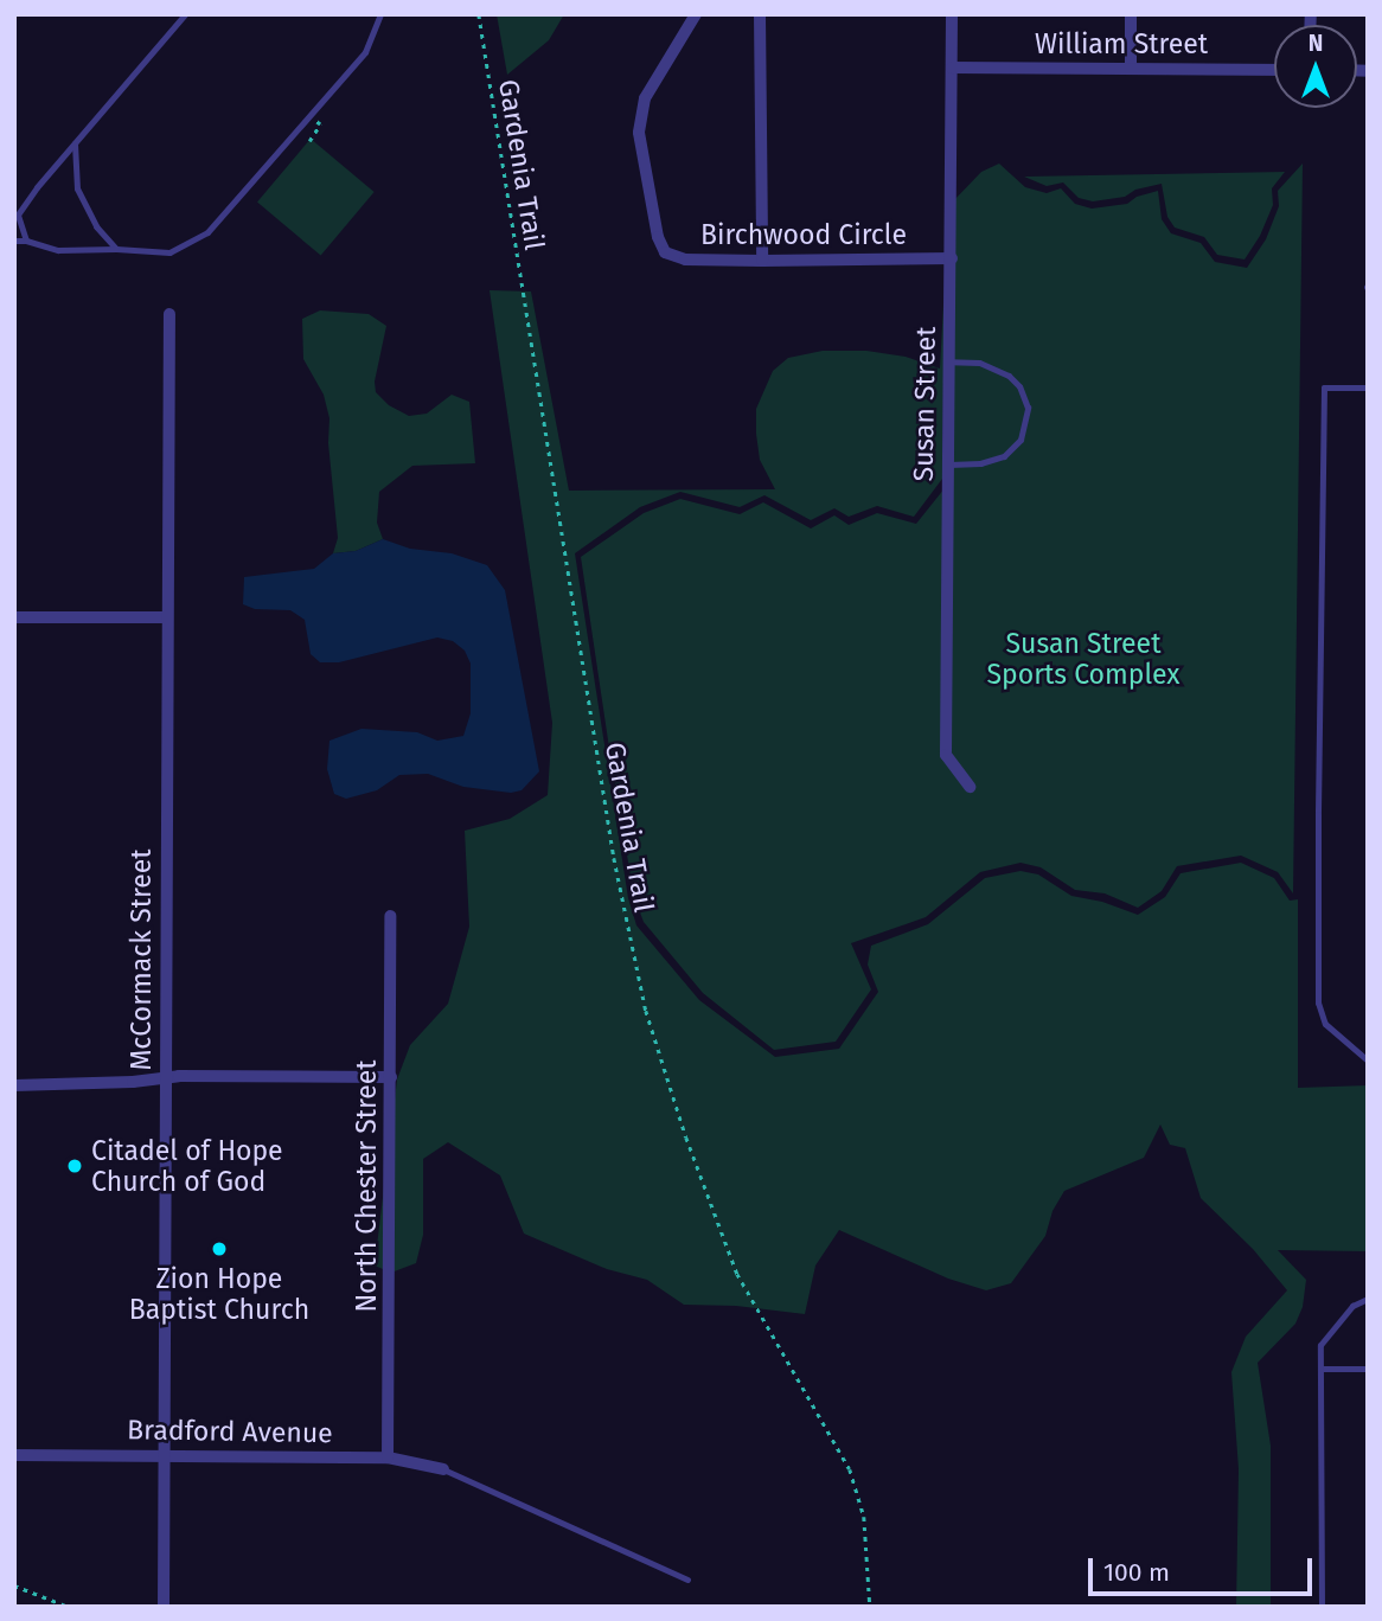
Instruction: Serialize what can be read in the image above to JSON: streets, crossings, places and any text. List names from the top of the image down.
{
  "streets": {
    "street": [
      "William Street",
      "Birchwood Circle",
      "Susan Street",
      "McCormack Street",
      "North Chester Street",
      "Bradford Avenue"
    ],
    "path": ["Gardenia Trail"]
  },
  "crossings": [
    ["William Street", "Susan Street"],
    ["Birchwood Circle", "Susan Street"],
    ["McCormack Street", "Bradford Avenue"],
    ["North Chester Street", "Bradford Avenue"]
  ],
  "parks": ["Susan Street Sports Complex"],
  "places": ["Citadel of Hope Church of God", "Zion Hope Baptist Church"],
  "scale_bar": "100 m",
  "north": "top"
}
